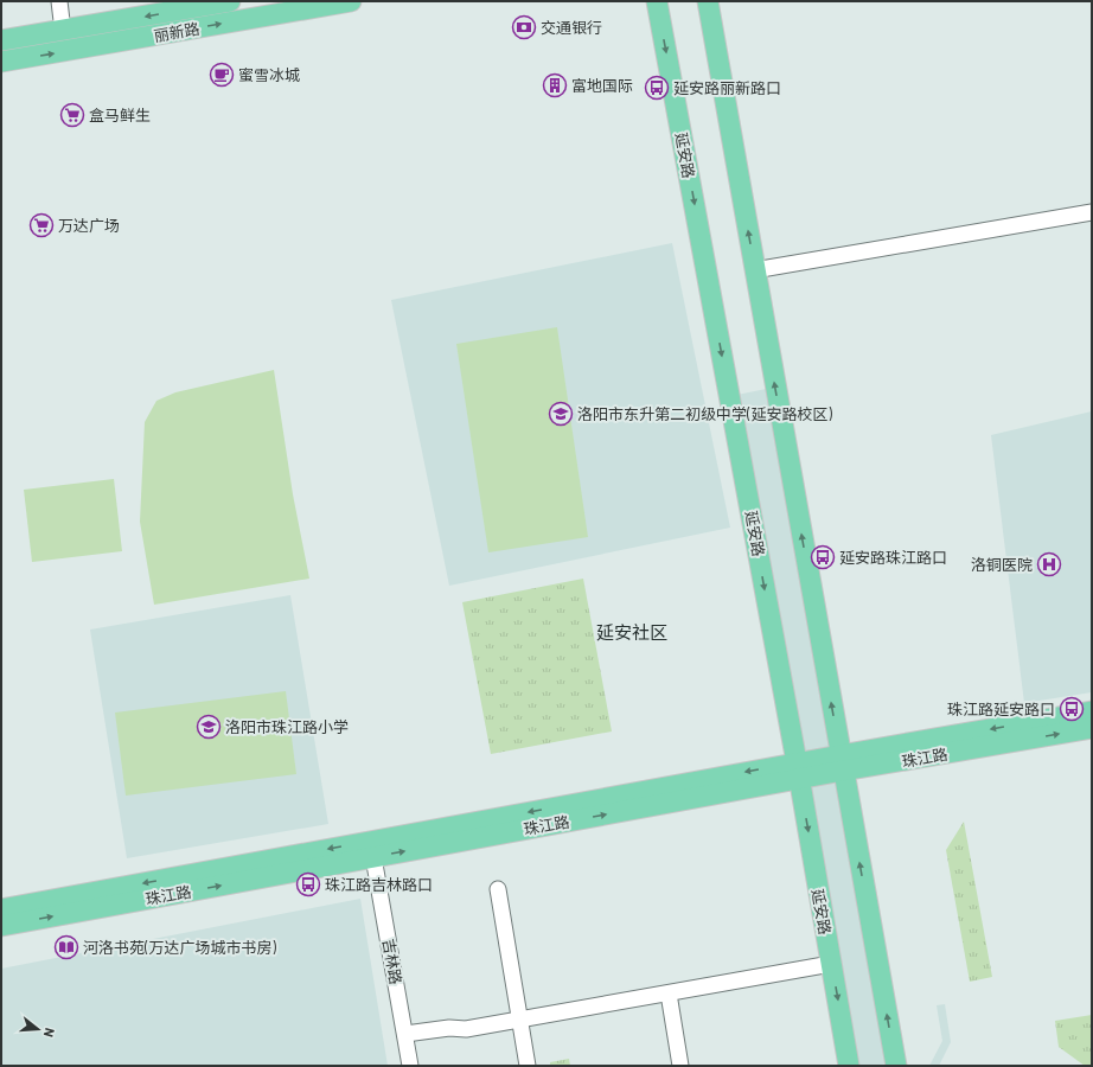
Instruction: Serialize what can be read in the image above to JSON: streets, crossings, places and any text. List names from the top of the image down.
{
  "streets": {
    "main road": ["丽新路", "延安路", "珠江路"],
    "street": ["吉林路"]
  },
  "crossings": [
    ["延安路", "珠江路"],
    ["珠江路", "吉林路"]
  ],
  "districts": ["延安社区"],
  "places": {
    "bank": ["交通银行"],
    "cafe": ["蜜雪冰城"],
    "building": ["富地国际"],
    "bus stop": [
      "延安路丽新路口",
      "延安路珠江路口",
      "珠江路延安路口",
      "珠江路吉林路口"
    ],
    "supermarket": ["盒马鲜生", "万达广场"],
    "school or university": ["洛阳市东升第二初级中学(延安路校区)", "洛阳市珠江路小学"],
    "hospital": ["洛铜医院"],
    "library": ["河洛书苑(万达广场城市书房)"]
  },
  "north": "right"
}
